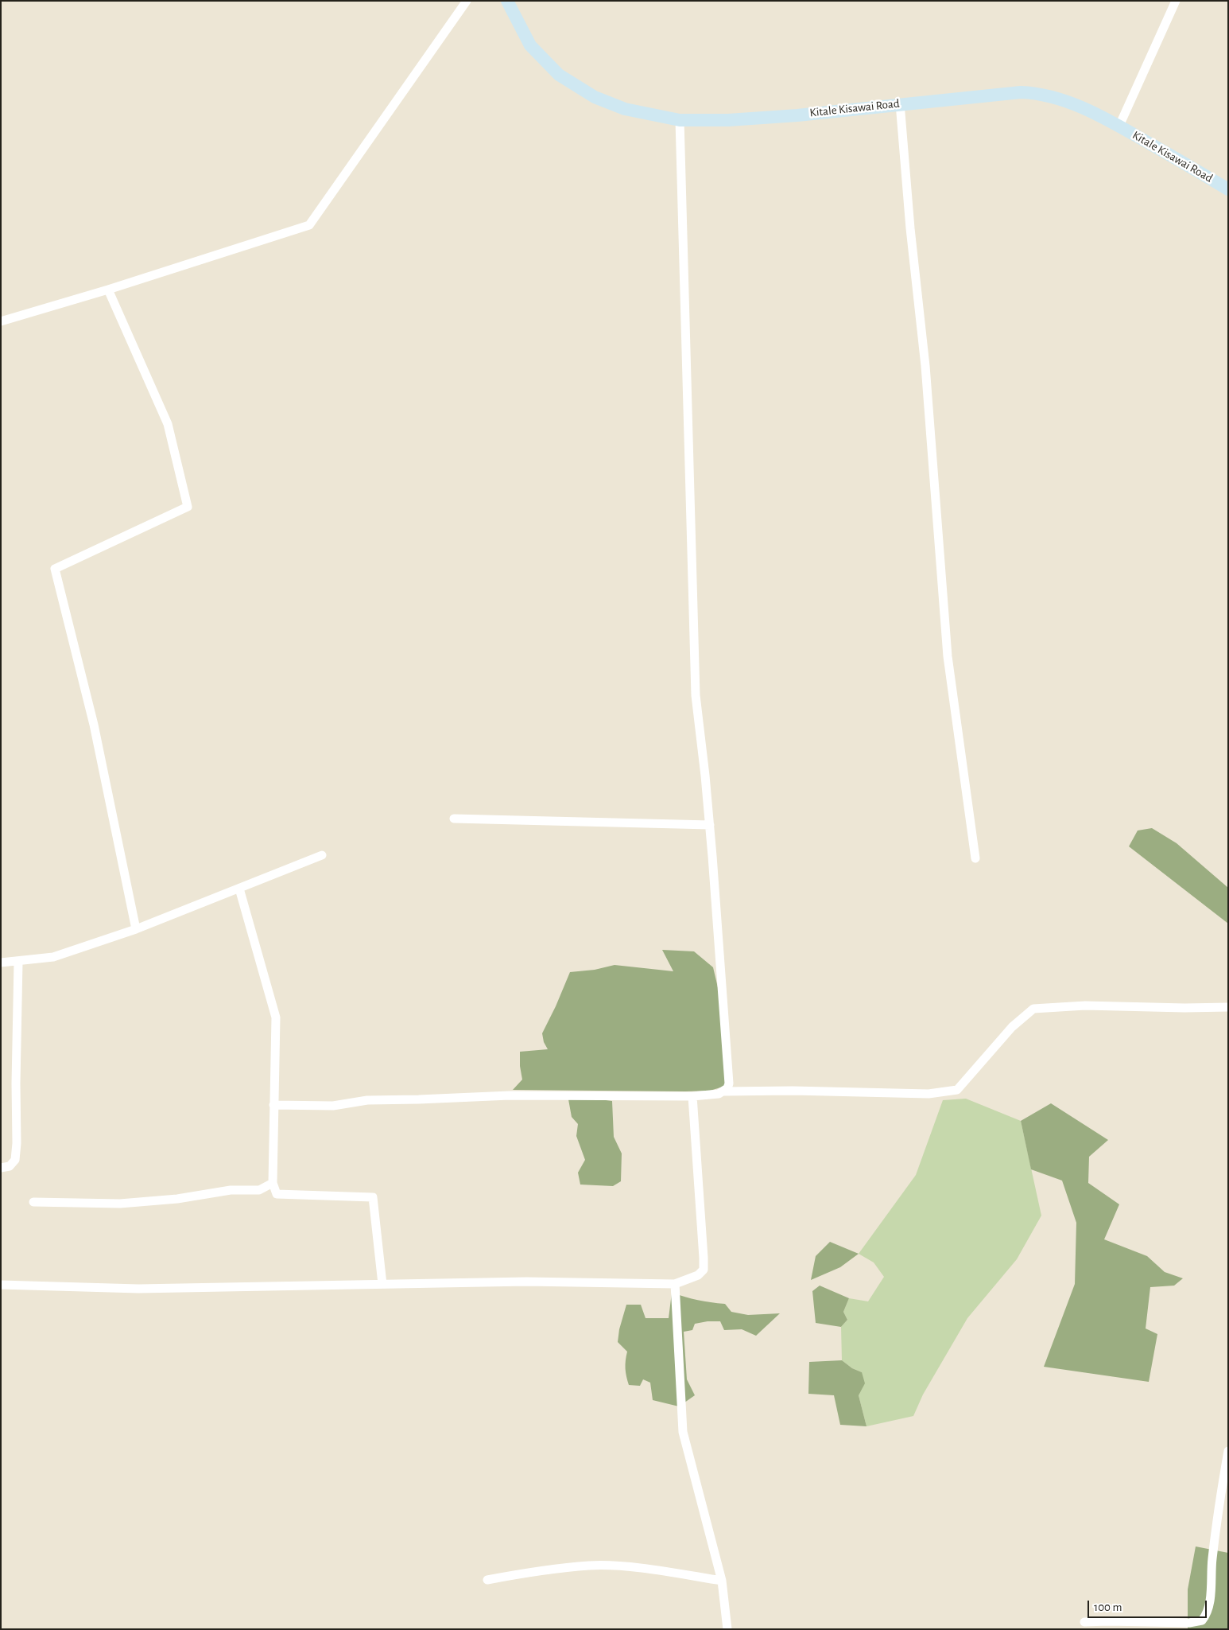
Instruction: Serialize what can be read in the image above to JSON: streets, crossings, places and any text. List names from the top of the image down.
{
  "streets": {
    "street": ["Kitale Kisawai Road"]
  },
  "scale_bar": "100 m"
}
